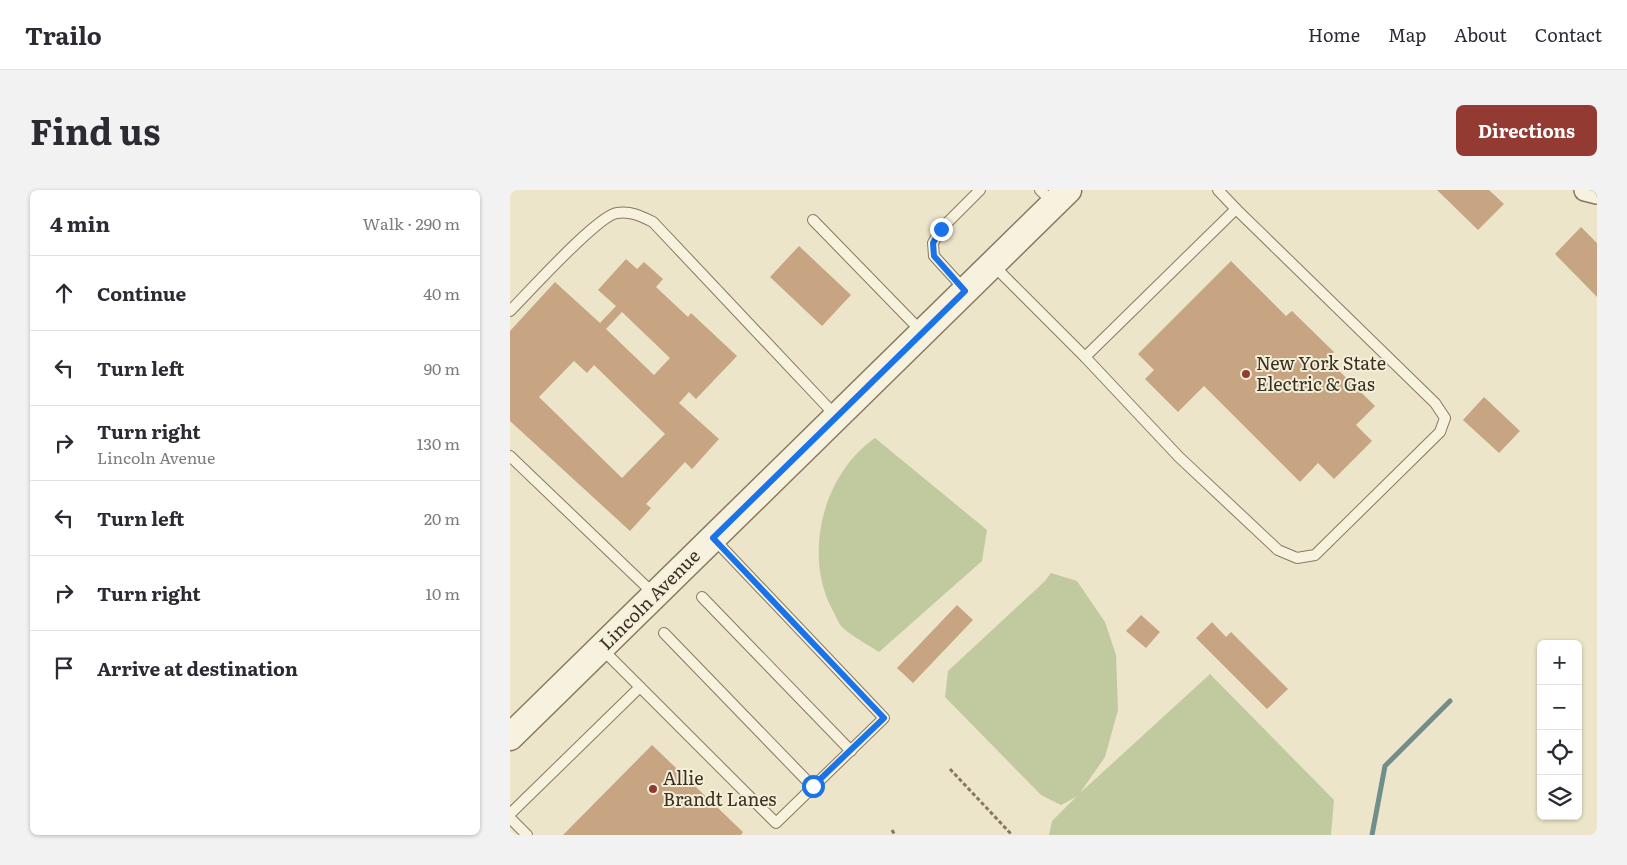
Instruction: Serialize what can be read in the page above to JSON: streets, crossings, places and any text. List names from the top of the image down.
{
  "streets": {
    "street": ["Lincoln Avenue"]
  },
  "places": ["New York State Electric & Gas", "Allie Brandt Lanes"],
  "page": {
    "header": "Trailo",
    "nav": [
      "Home",
      "Map",
      "About",
      "Contact"
    ],
    "title": "Find us",
    "buttons": "Directions",
    "heading": ["4 min", "Walk · 290 m"],
    "list": [
      ["Continue", "40 m"],
      ["Turn left", "90 m"],
      ["Turn right", "Lincoln Avenue", "130 m"],
      ["Turn left", "20 m"],
      ["Turn right", "10 m"],
      "Arrive at destination"
    ],
    "map_buttons": ["+", "−"]
  }
}
